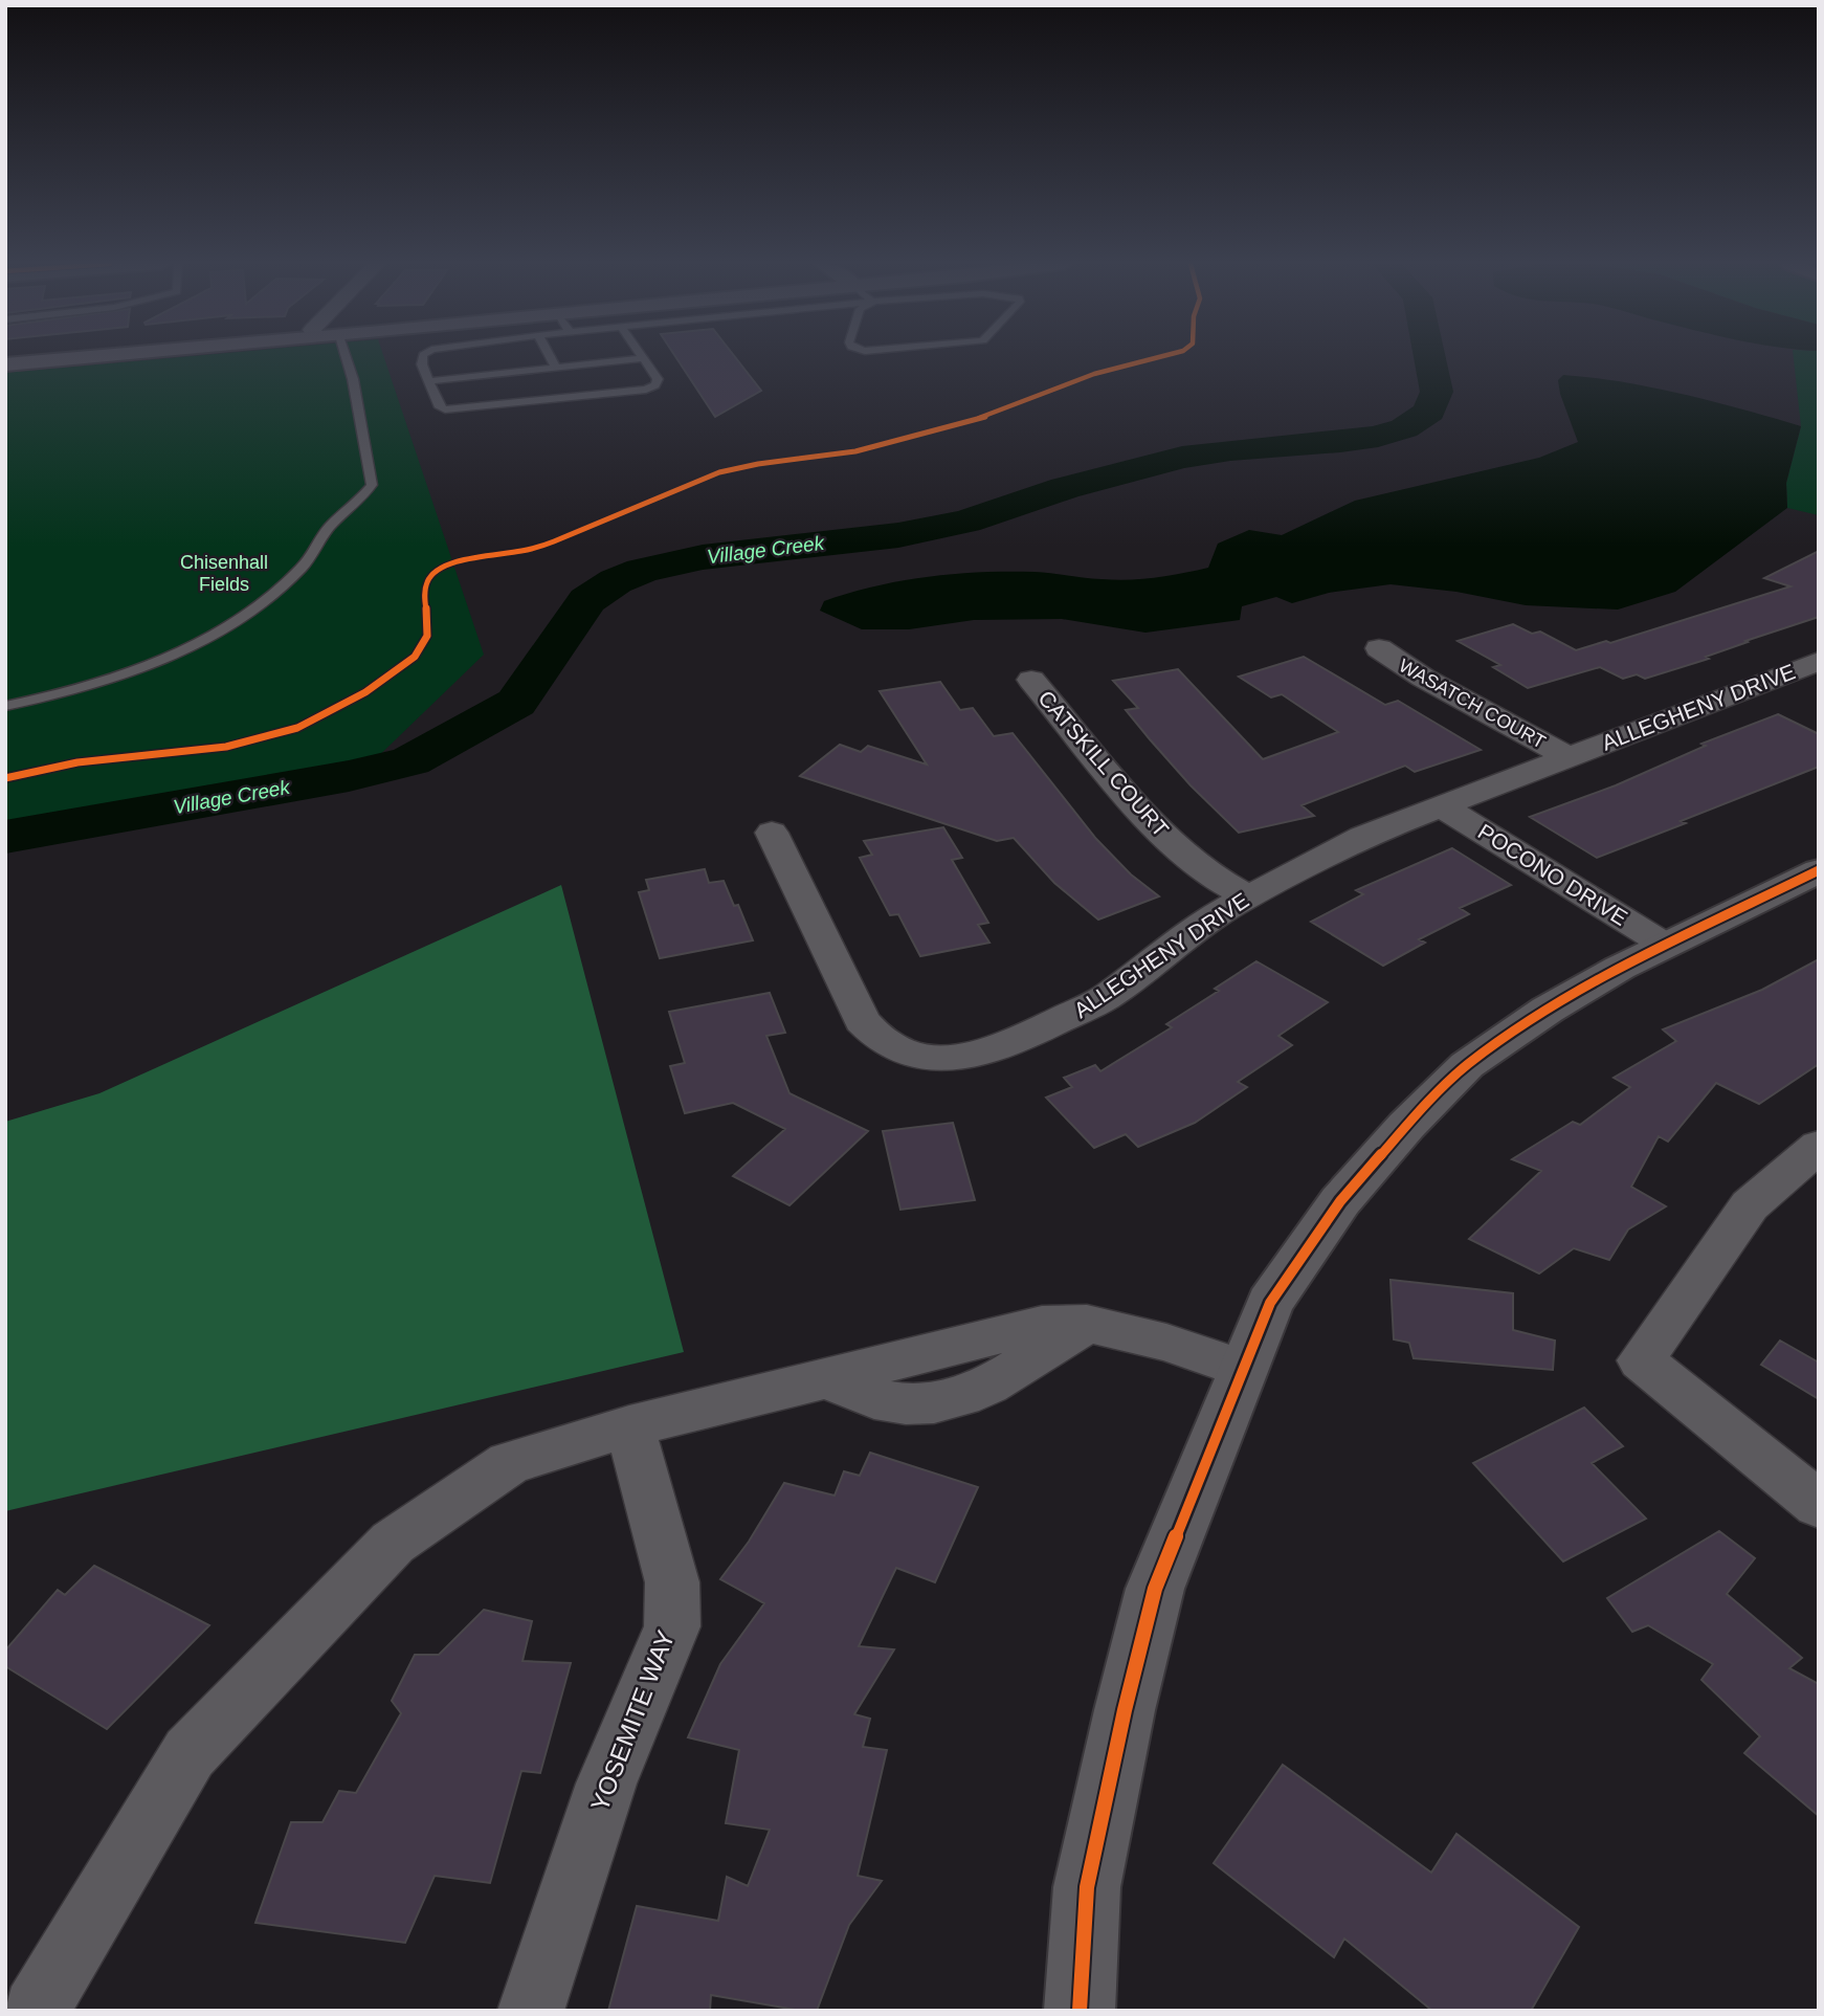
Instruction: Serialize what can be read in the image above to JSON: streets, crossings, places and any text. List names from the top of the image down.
{
  "streets": {
    "street": [
      "WASATCH COURT",
      "ALLEGHENY DRIVE",
      "CATSKILL COURT",
      "POCONO DRIVE",
      "YOSEMITE WAY"
    ]
  },
  "crossings": [
    ["WASATCH COURT", "ALLEGHENY DRIVE"],
    ["ALLEGHENY DRIVE", "CATSKILL COURT"],
    ["ALLEGHENY DRIVE", "POCONO DRIVE"]
  ],
  "water": ["Village Creek"],
  "parks": ["Chisenhall Fields"]
}
